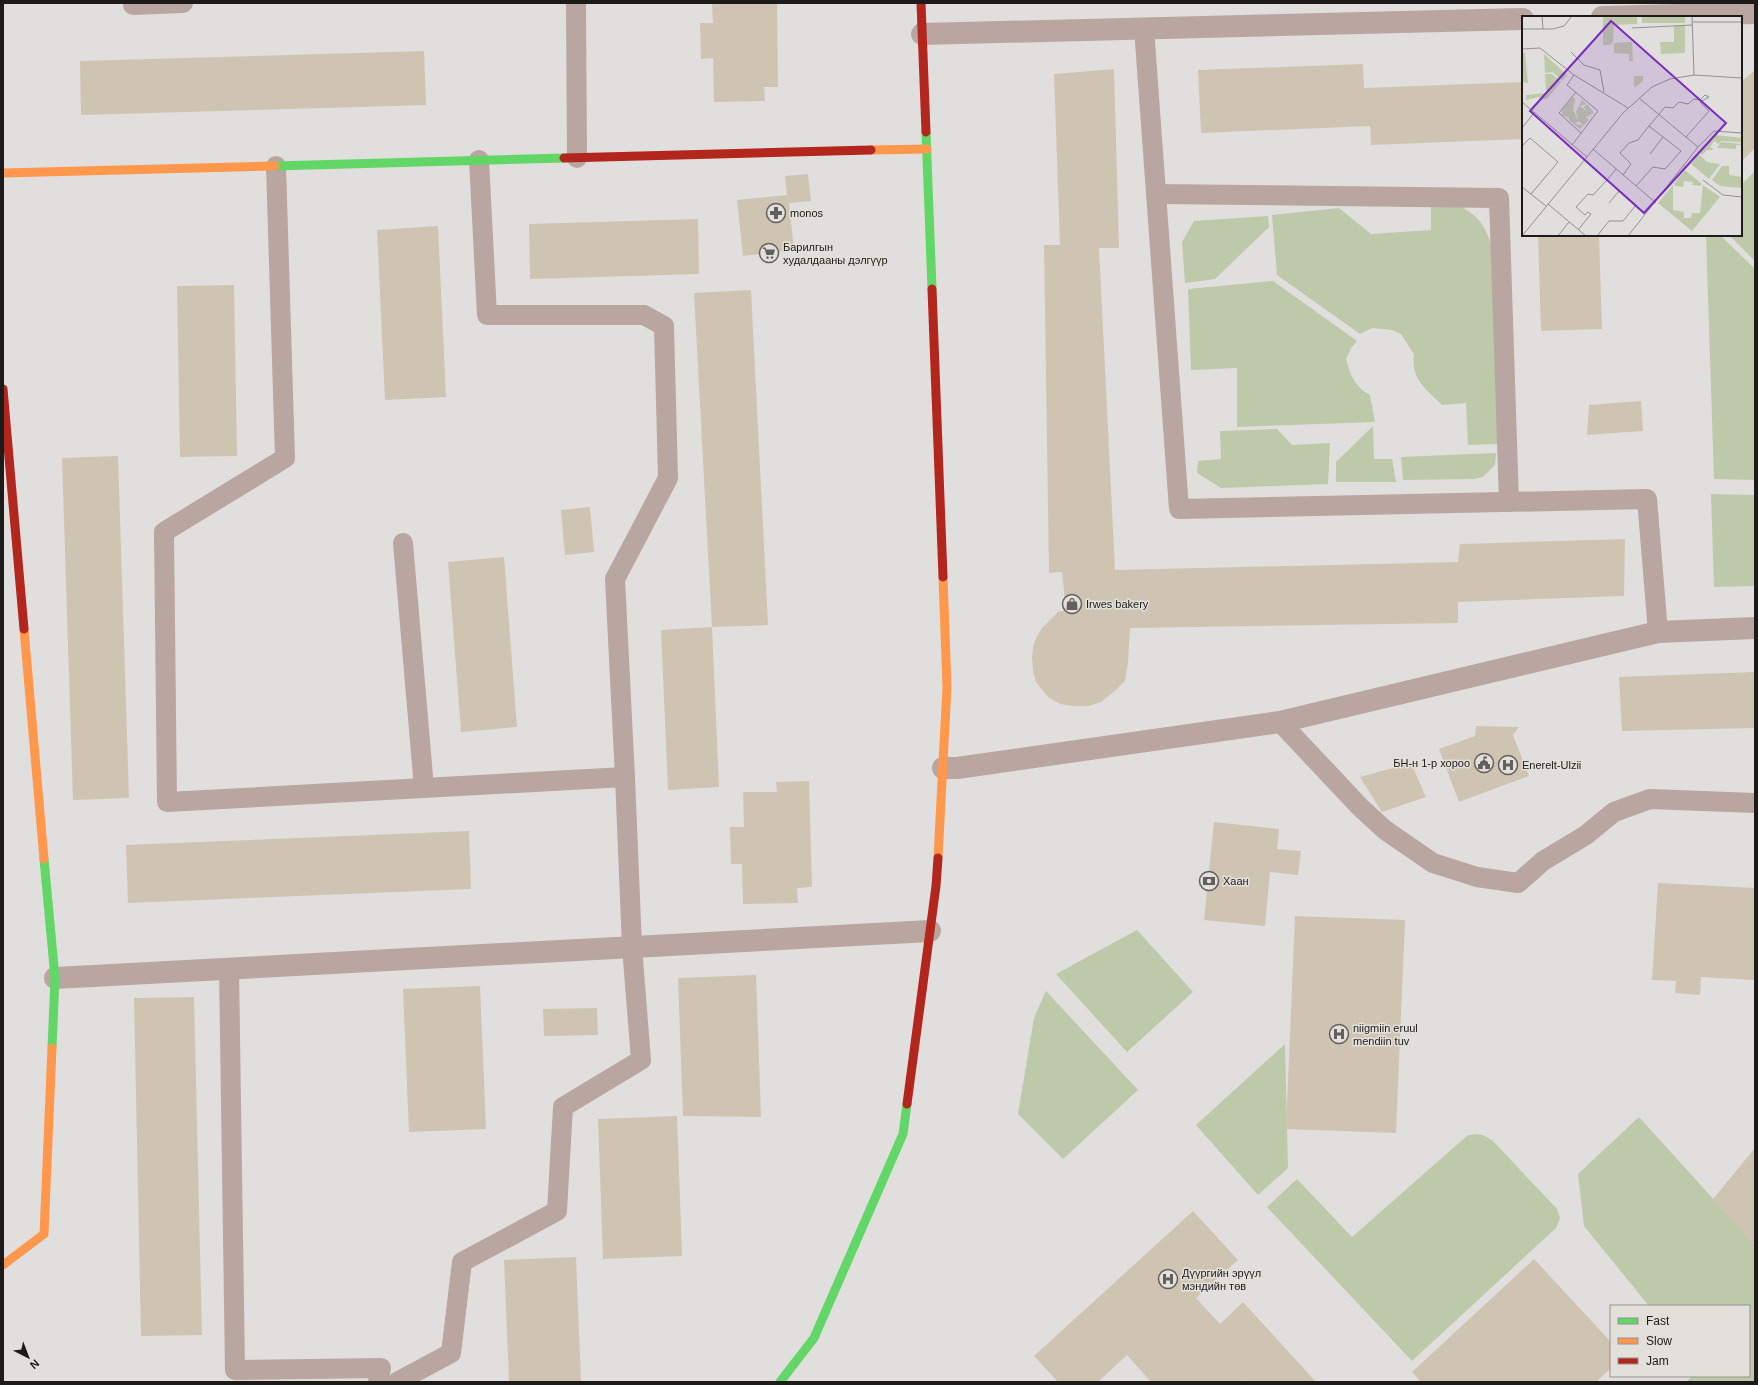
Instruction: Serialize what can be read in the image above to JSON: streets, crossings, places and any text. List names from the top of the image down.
{
  "places": {
    "pharmacy": ["monos"],
    "supermarket": ["Барилгын худалдааны дэлгүүр"],
    "shop": ["Irwes bakery"],
    "public building": ["БН-н 1-р хороо"],
    "hospital": ["Enerelt-Ulzii", "niigmiin eruul mendiin tuv", "Дүүргийн эрүүл мэндийн төв"],
    "bank": ["Хаан"]
  },
  "legend": ["Fast", "Slow", "Jam"],
  "north": "bottom right"
}
